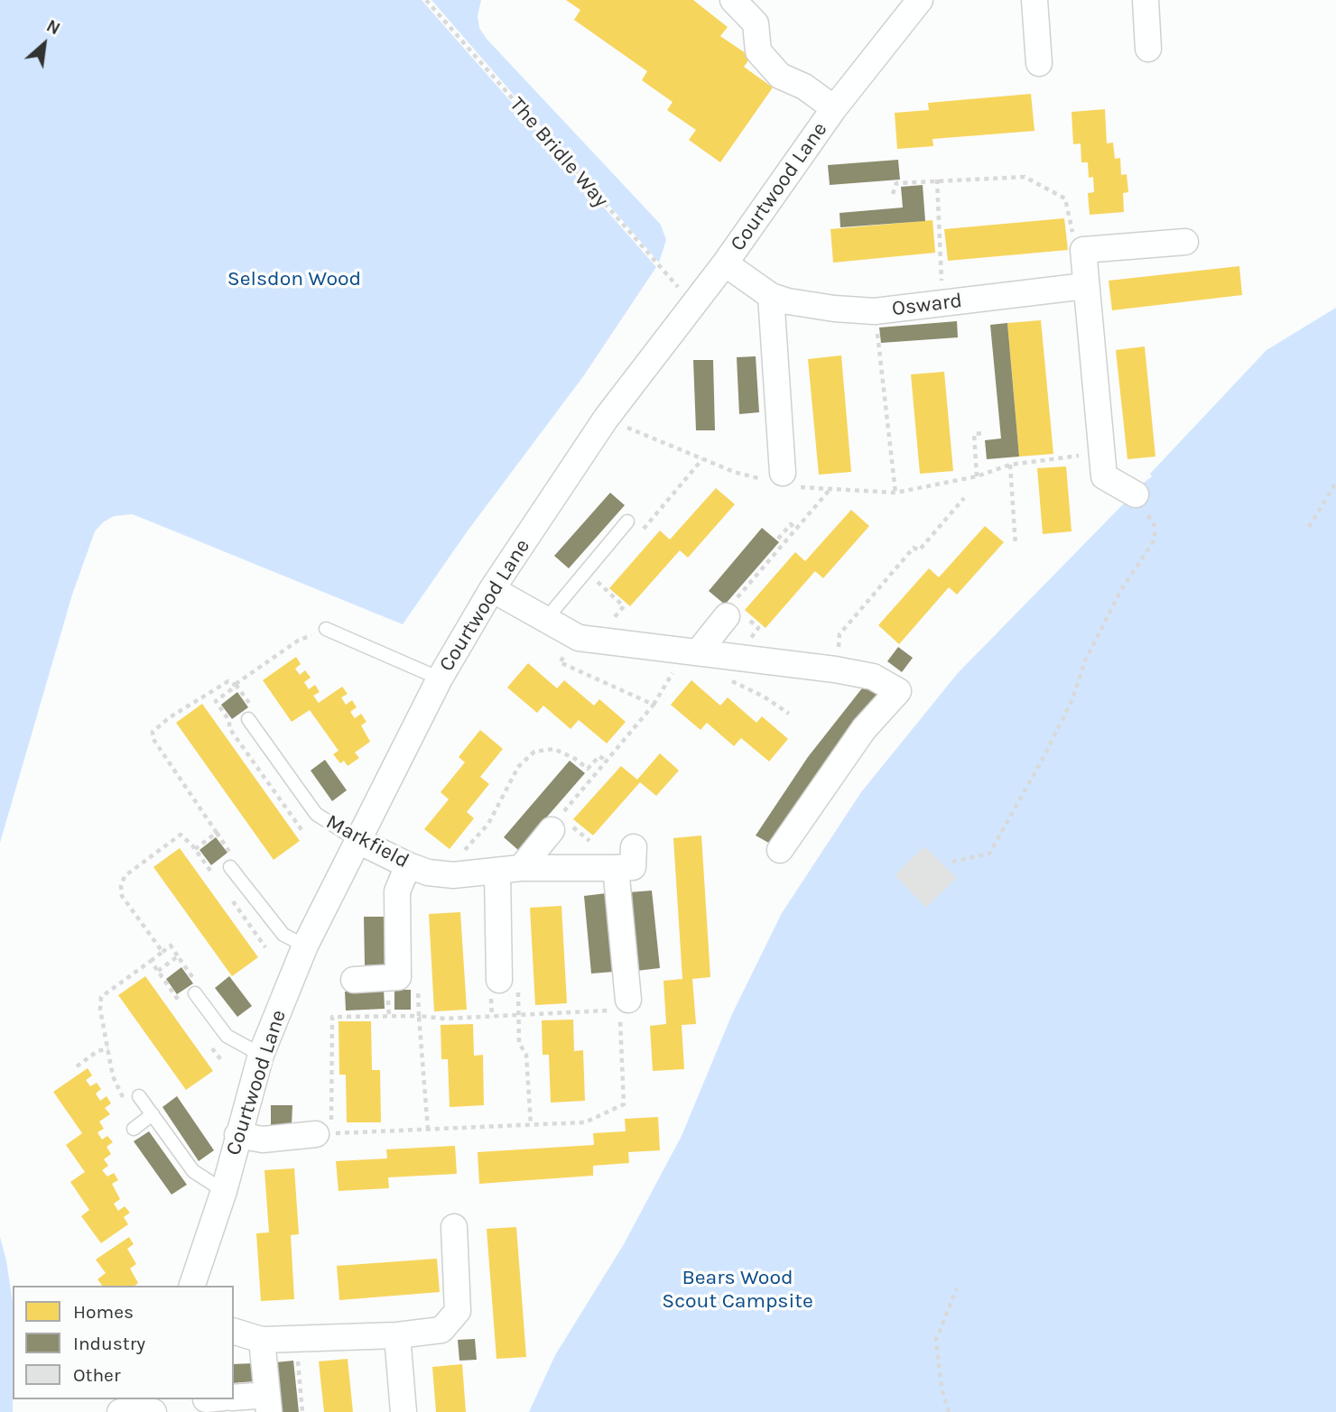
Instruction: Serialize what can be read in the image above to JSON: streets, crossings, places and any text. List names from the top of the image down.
{
  "streets": {
    "street": ["Courtwood Lane", "Osward", "Markfield"],
    "path": ["The Bridle Way"]
  },
  "crossings": [
    ["The Bridle Way", "Courtwood Lane"],
    ["Courtwood Lane", "Osward"],
    ["Courtwood Lane", "Markfield"]
  ],
  "parks": ["Selsdon Wood", "Bears Wood Scout Campsite"],
  "legend": ["Homes", "Industry", "Other"],
  "north": "top right"
}
